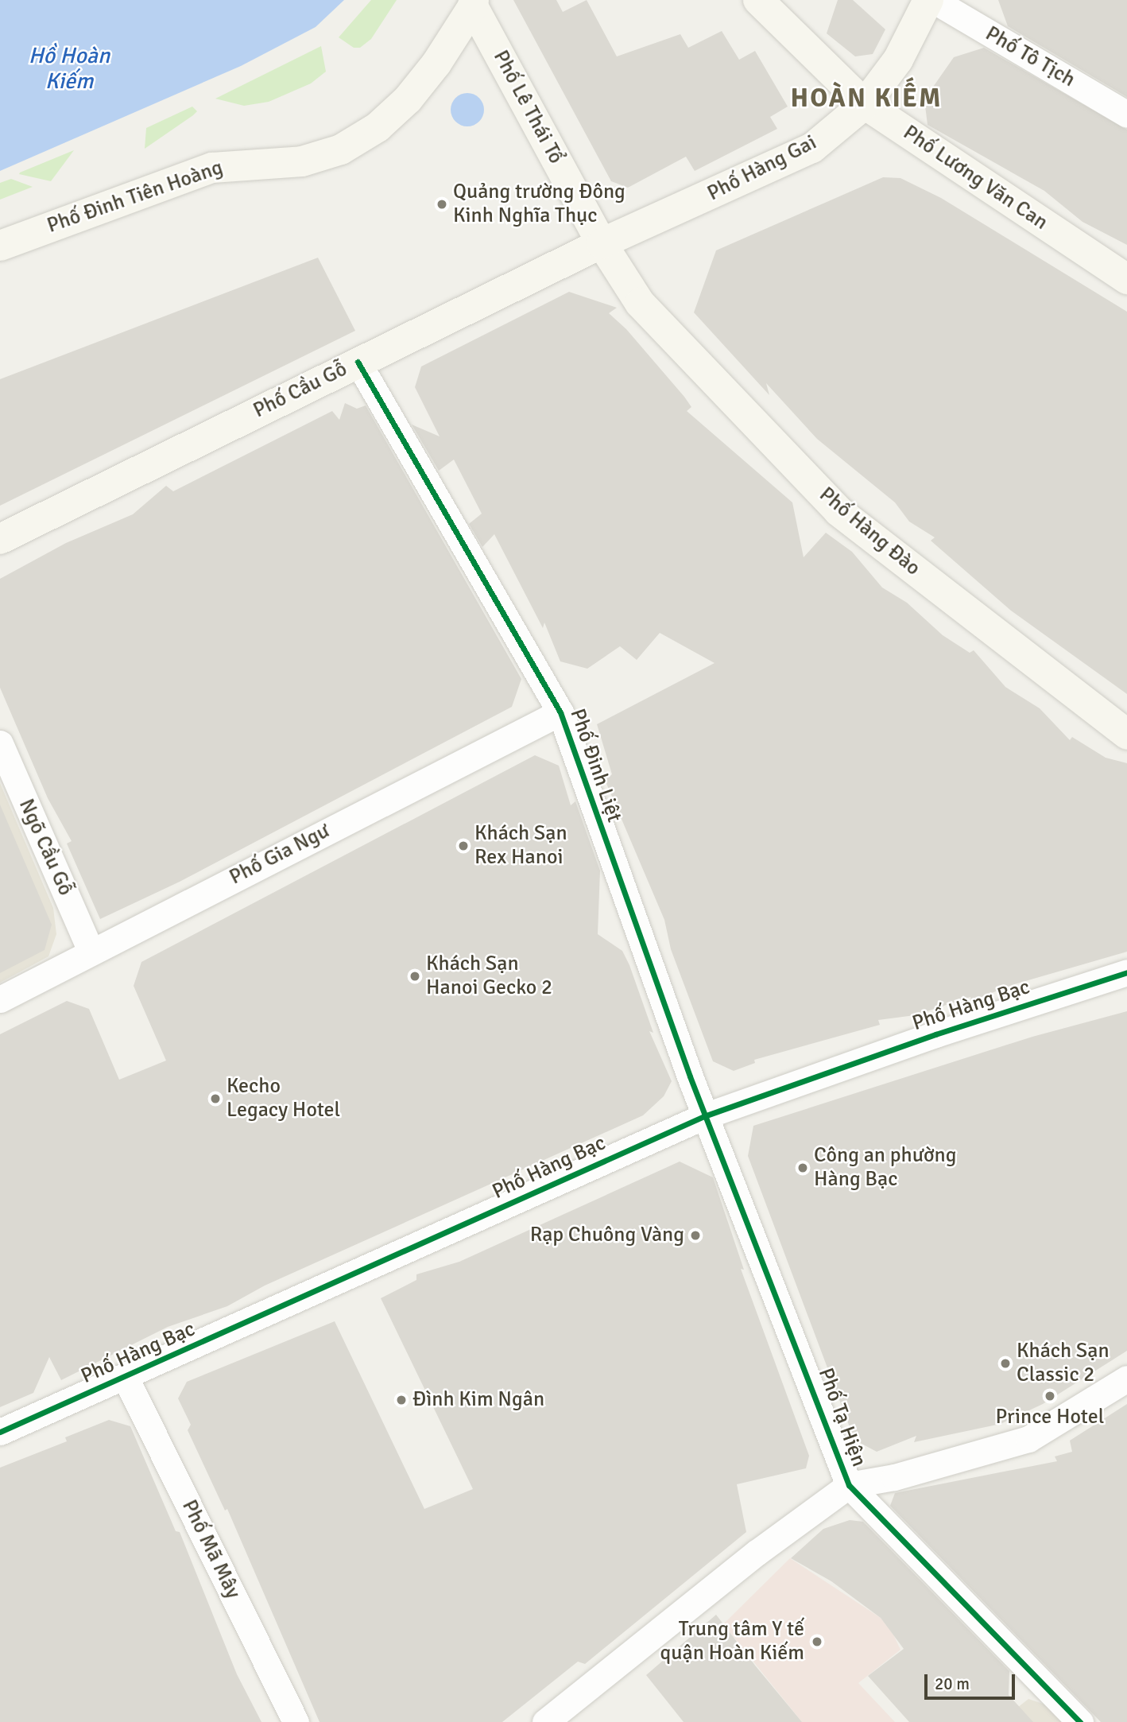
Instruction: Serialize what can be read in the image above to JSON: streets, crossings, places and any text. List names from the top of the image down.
{
  "streets": {
    "street": [
      "Phố Tô Tịch",
      "Phố Lê Thái Tổ",
      "Phố Hàng Gai",
      "Phố Lương Văn Can",
      "Phố Đinh Tiên Hoàng",
      "Phố Cầu Gỗ",
      "Phố Hàng Đào",
      "Phố Đinh Liệt",
      "Ngõ Cầu Gỗ",
      "Phố Gia Ngư",
      "Phố Hàng Bạc",
      "Phố Tạ Hiện",
      "Phố Mã Mây"
    ]
  },
  "crossings": [
    ["Phố Lê Thái Tổ", "Phố Hàng Gai"],
    ["Phố Lê Thái Tổ", "Phố Đinh Tiên Hoàng"],
    ["Phố Lê Thái Tổ", "Phố Cầu Gỗ"],
    ["Phố Lê Thái Tổ", "Phố Hàng Đào"],
    ["Phố Hàng Gai", "Phố Lương Văn Can"],
    ["Phố Hàng Gai", "Phố Cầu Gỗ"],
    ["Phố Hàng Gai", "Phố Hàng Đào"],
    ["Phố Cầu Gỗ", "Phố Hàng Đào"],
    ["Phố Cầu Gỗ", "Phố Đinh Liệt"],
    ["Phố Đinh Liệt", "Phố Gia Ngư"],
    ["Phố Đinh Liệt", "Phố Hàng Bạc"],
    ["Phố Đinh Liệt", "Phố Tạ Hiện"],
    ["Ngõ Cầu Gỗ", "Phố Gia Ngư"],
    ["Phố Hàng Bạc", "Phố Tạ Hiện"],
    ["Phố Hàng Bạc", "Phố Mã Mây"]
  ],
  "districts": ["HOÀN KIẾM"],
  "water": ["Hồ Hoàn Kiếm"],
  "places": [
    "Quảng trường Đông Kinh Nghĩa Thục",
    "Khách Sạn Rex Hanoi",
    "Khách Sạn Hanoi Gecko 2",
    "Kecho Legacy Hotel",
    "Công an phường Hàng Bạc",
    "Rạp Chuông Vàng",
    "Khách Sạn Classic 2",
    "Prince Hotel",
    "Đình Kim Ngân",
    "Trung tâm Y tế quận Hoàn Kiếm"
  ],
  "scale_bar": "20 m"
}
